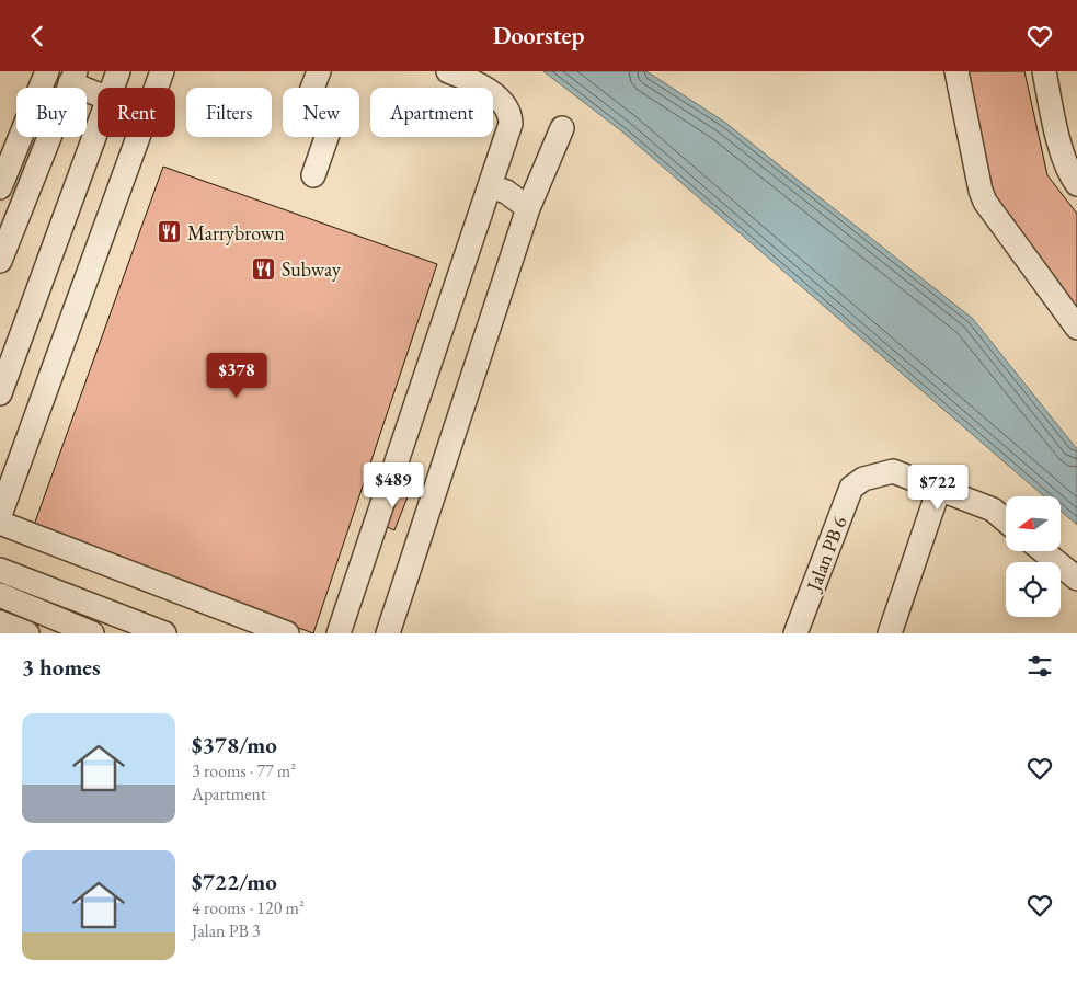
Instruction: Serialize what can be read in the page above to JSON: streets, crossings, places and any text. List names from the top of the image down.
{
  "streets": {
    "street": ["Jalan PB 6"]
  },
  "places": {
    "restaurant": ["Marrybrown", "Subway"]
  },
  "north": "left",
  "page": {
    "header": "Doorstep",
    "chip": [
      "Buy",
      "Rent",
      "Filters",
      "New",
      "Apartment"
    ],
    "price": ["$378", "$489", "$722"],
    "heading": "3 homes",
    "list": [
      {
        "name": "$378/mo",
        "note": "3 rooms · 77 m² · Apartment"
      },
      {
        "name": "$722/mo",
        "note": "4 rooms · 120 m² · Jalan PB 3"
      }
    ]
  }
}
